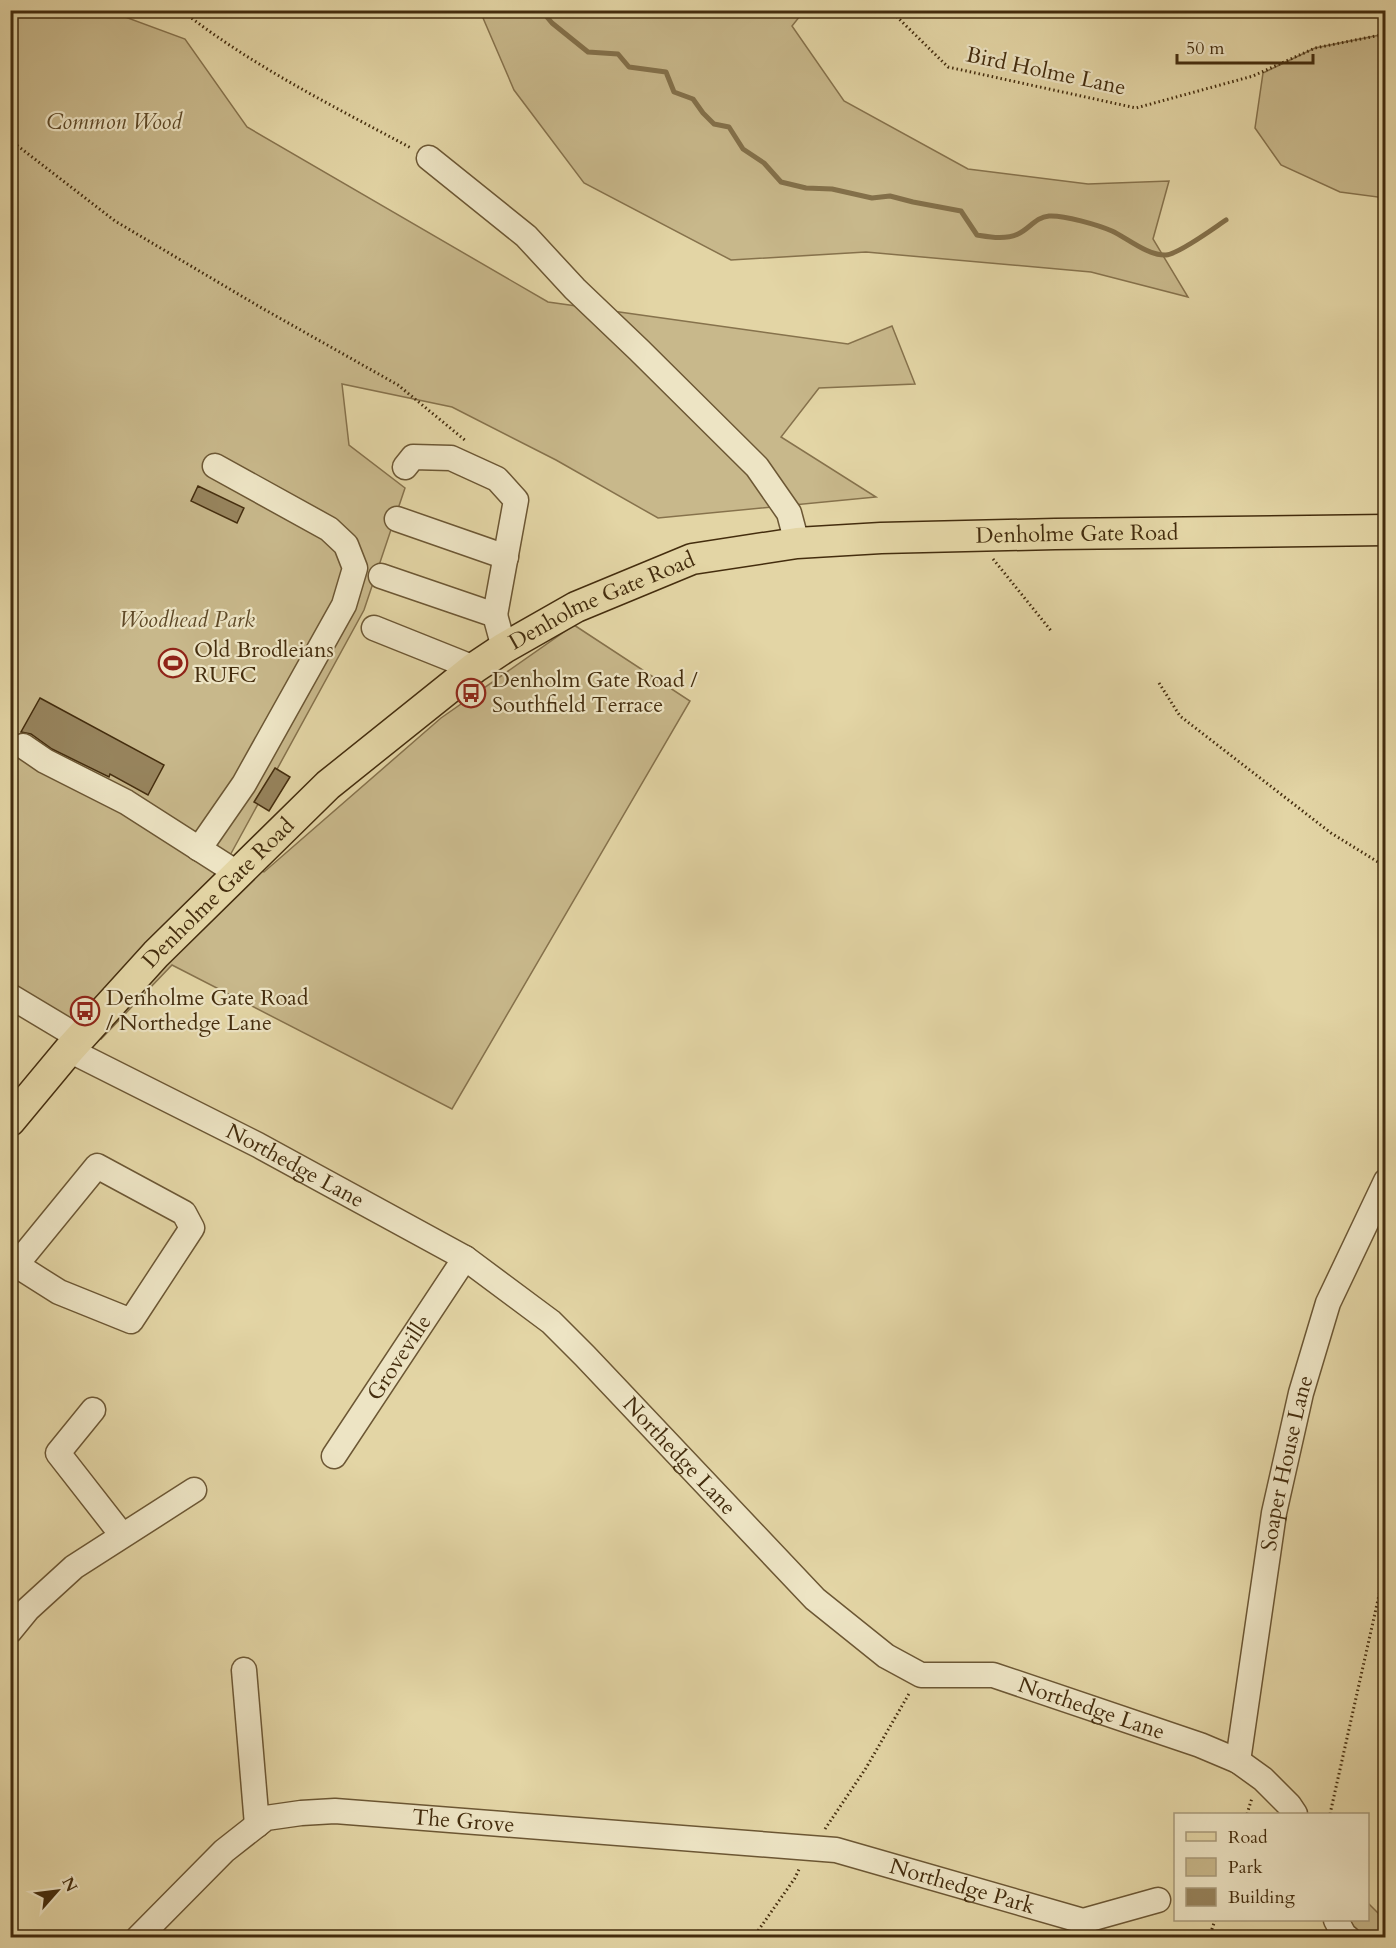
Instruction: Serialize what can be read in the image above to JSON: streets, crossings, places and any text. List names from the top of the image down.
{
  "streets": {
    "main road": ["Denholme Gate Road"],
    "street": [
      "Northedge Lane",
      "Groveville",
      "Soaper House Lane",
      "The Grove",
      "Northedge Park"
    ],
    "path": ["Bird Holme Lane"]
  },
  "crossings": [
    ["Denholme Gate Road", "Northedge Lane"],
    ["Northedge Lane", "Groveville"],
    ["Northedge Lane", "Soaper House Lane"],
    ["The Grove", "Northedge Park"]
  ],
  "parks": ["Common Wood", "Woodhead Park"],
  "places": {
    "sports": ["Old Brodleians RUFC"],
    "bus stop": ["Denholm Gate Road / Southfield Terrace", "Denholme Gate Road / Northedge Lane"]
  },
  "legend": ["Road", "Park", "Building"],
  "scale_bar": "50 m",
  "north": "top right"
}
